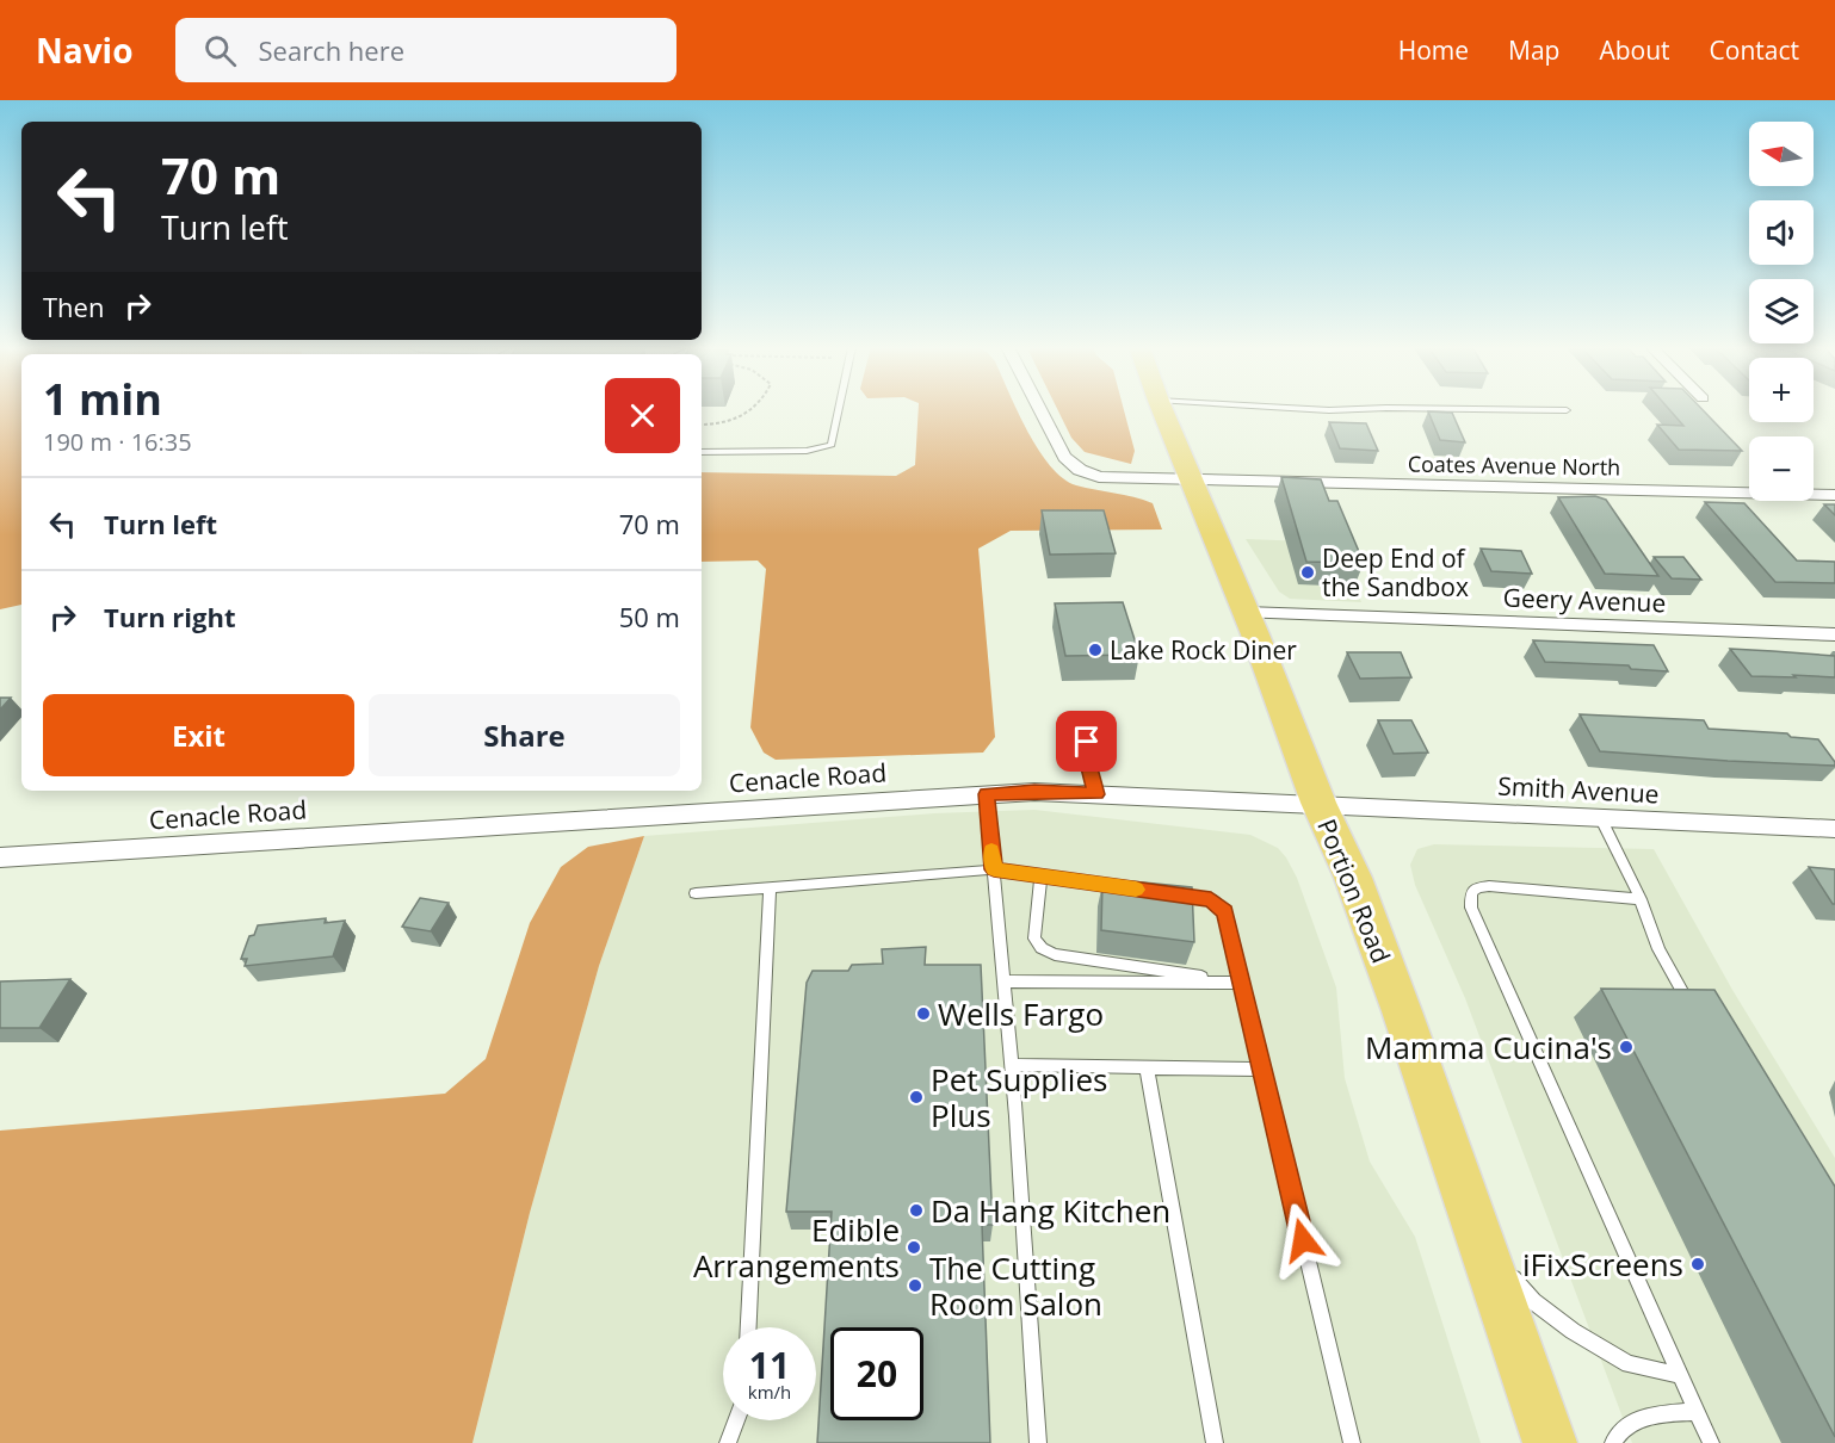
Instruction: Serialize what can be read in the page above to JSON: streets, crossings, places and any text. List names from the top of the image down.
{
  "streets": {
    "main road": ["Portion Road"],
    "street": [
      "Coates Avenue North",
      "Geery Avenue",
      "Cenacle Road",
      "Smith Avenue"
    ]
  },
  "crossings": [
    ["Coates Avenue North", "Portion Road"],
    ["Geery Avenue", "Portion Road"],
    ["Cenacle Road", "Smith Avenue"],
    ["Cenacle Road", "Portion Road"],
    ["Smith Avenue", "Portion Road"]
  ],
  "places": [
    "Deep End of the Sandbox",
    "Lake Rock Diner",
    "Wells Fargo",
    "Mamma Cucina's",
    "Pet Supplies Plus",
    "Da Hang Kitchen",
    "Edible Arrangements",
    "iFixScreens",
    "The Cutting Room Salon"
  ],
  "north": "left",
  "page": {
    "header": "Navio",
    "search": "Search here",
    "nav": [
      "Home",
      "Map",
      "About",
      "Contact"
    ],
    "map_buttons": ["+", "−"],
    "turn": ["70 m", "Turn left"],
    "then": "Then",
    "heading": ["1 min", "190 m · 16:35"],
    "list": [
      {
        "name": "Turn left",
        "value": "70 m"
      },
      {
        "name": "Turn right",
        "value": "50 m"
      }
    ],
    "buttons": ["Exit", "Share"],
    "speed": "11 km/h",
    "limit": "20"
  }
}
